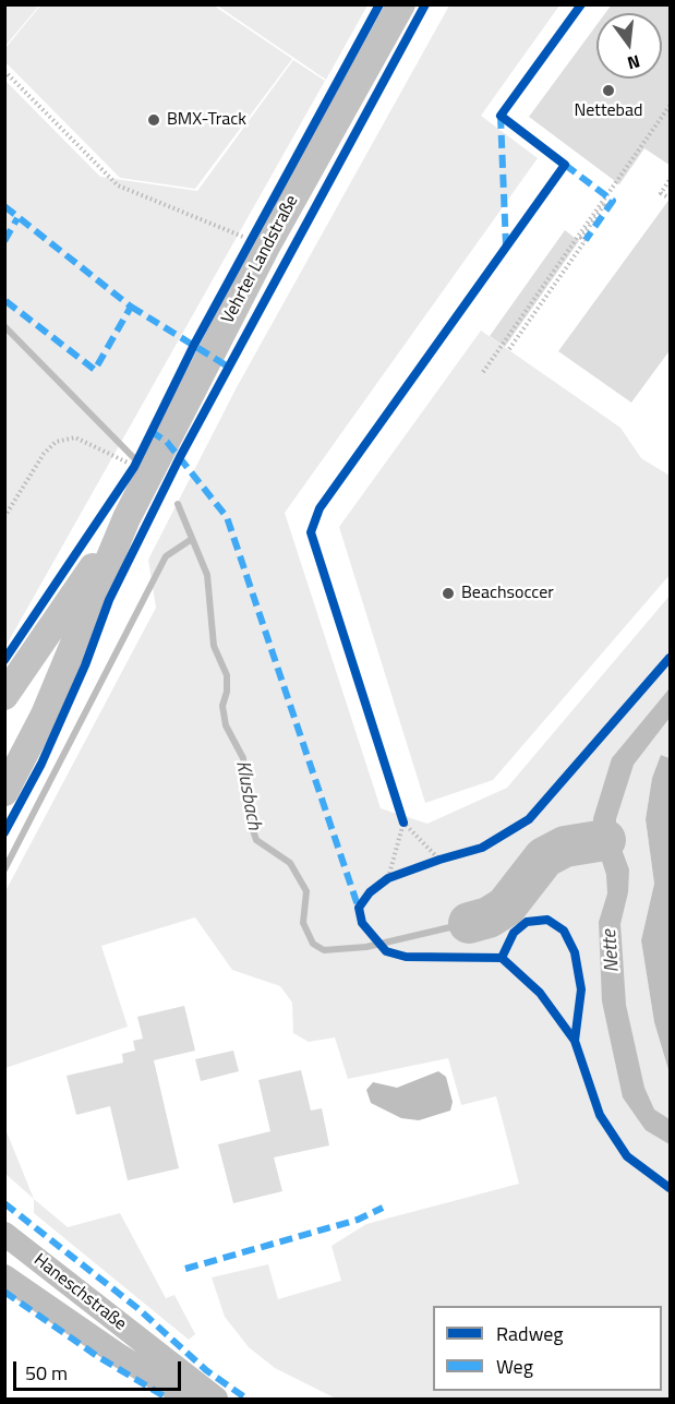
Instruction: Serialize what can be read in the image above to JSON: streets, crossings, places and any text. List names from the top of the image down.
{
  "streets": {
    "main road": ["Vehrter Landstraße"],
    "street": ["Haneschstraße"]
  },
  "water": ["Klusbach", "Nette"],
  "places": ["Nettebad", "BMX-Track", "Beachsoccer"],
  "legend": ["Radweg", "Weg"],
  "scale_bar": "50 m",
  "north": "bottom"
}
